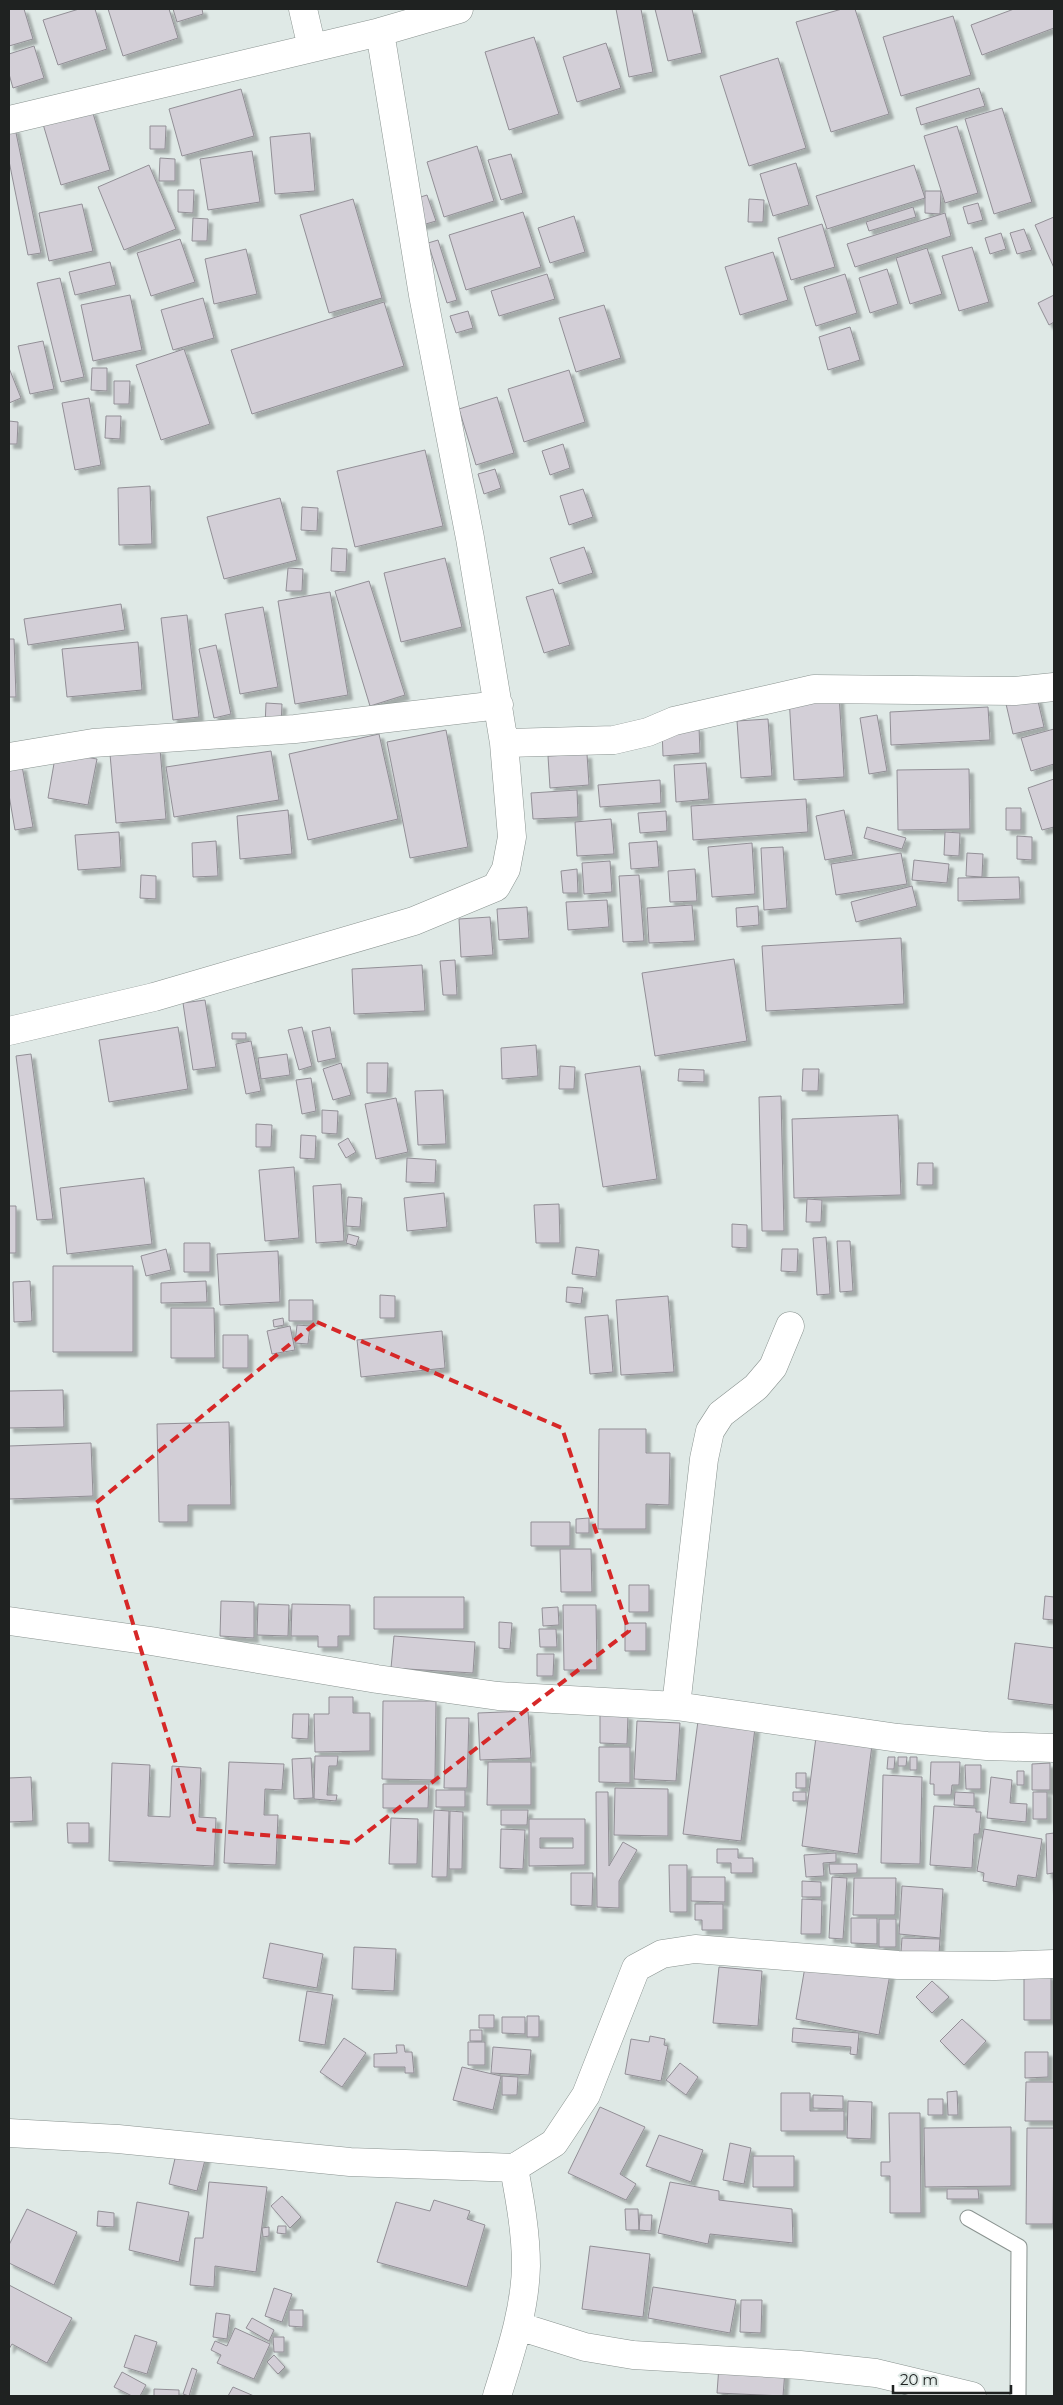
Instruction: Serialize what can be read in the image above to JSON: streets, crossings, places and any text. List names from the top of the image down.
{
  "scale_bar": "20 m"
}
